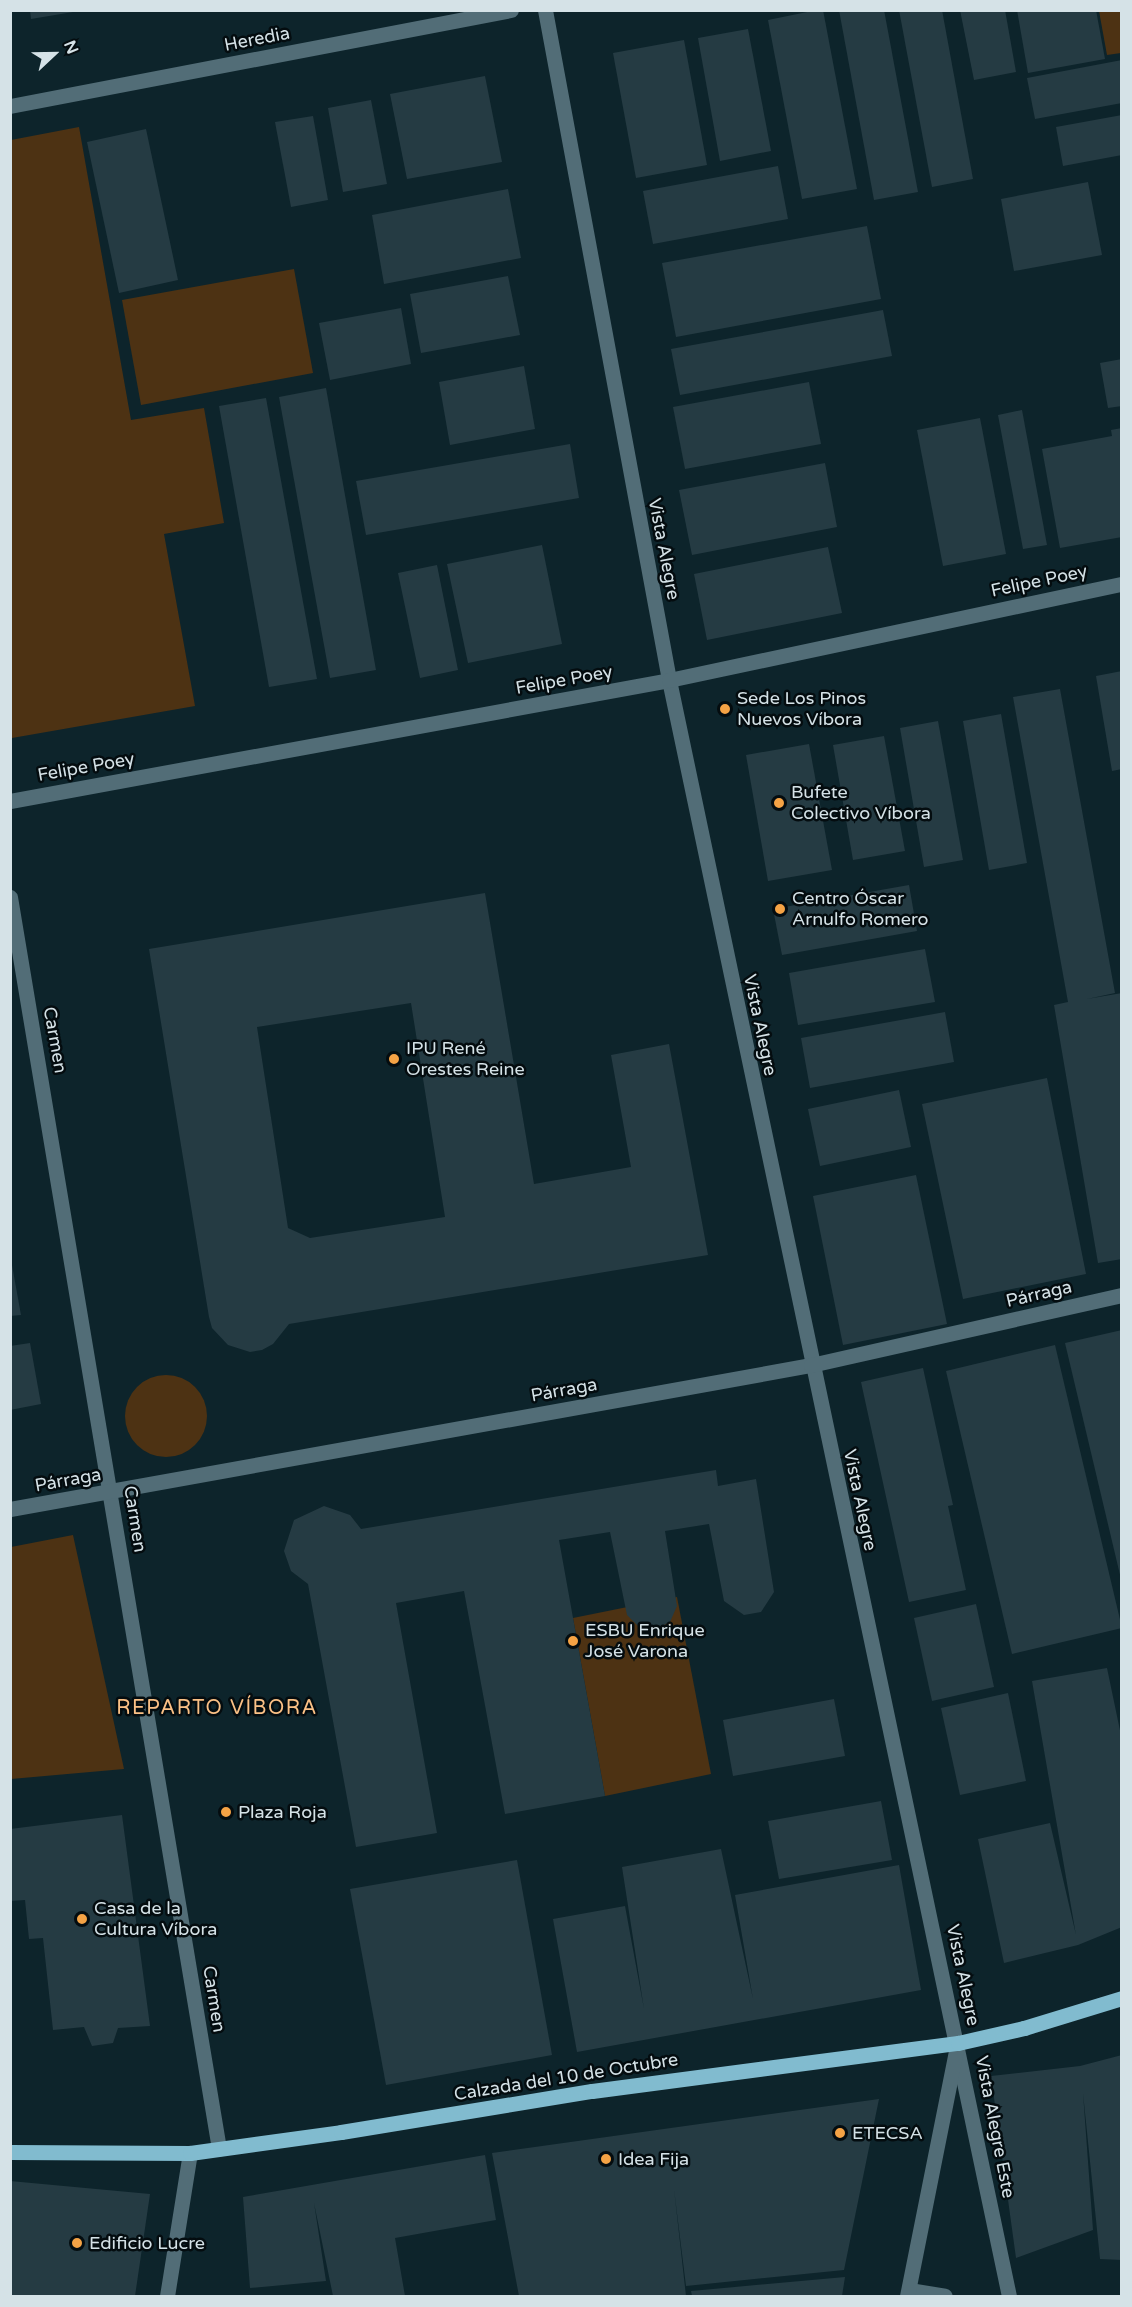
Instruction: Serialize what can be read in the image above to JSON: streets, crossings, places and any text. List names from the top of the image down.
{
  "streets": {
    "main road": ["Calzada del 10 de Octubre"],
    "street": [
      "Heredia",
      "Vista Alegre",
      "Felipe Poey",
      "Carmen",
      "Párraga",
      "Vista Alegre Este"
    ]
  },
  "crossings": [
    ["Vista Alegre", "Felipe Poey"],
    ["Vista Alegre", "Párraga"],
    ["Vista Alegre", "Calzada del 10 de Octubre"],
    ["Vista Alegre", "Vista Alegre Este"],
    ["Carmen", "Párraga"],
    ["Carmen", "Calzada del 10 de Octubre"],
    ["Calzada del 10 de Octubre", "Vista Alegre Este"]
  ],
  "districts": ["REPARTO VÍBORA"],
  "places": [
    "Sede Los Pinos Nuevos Víbora",
    "Bufete Colectivo Víbora",
    "Centro Óscar Arnulfo Romero",
    "IPU René Orestes Reine",
    "ESBU Enrique José Varona",
    "Plaza Roja",
    "Casa de la Cultura Víbora",
    "ETECSA",
    "Idea Fija",
    "Edificio Lucre"
  ],
  "north": "right"
}
